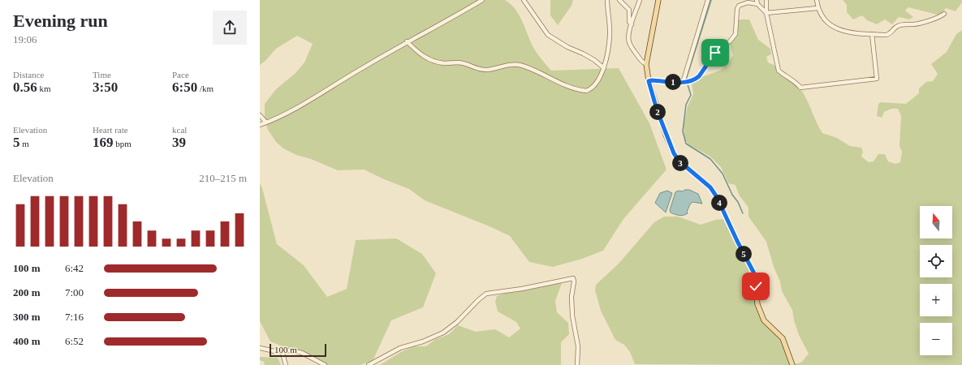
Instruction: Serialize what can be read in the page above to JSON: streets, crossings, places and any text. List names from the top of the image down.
{
  "scale_bar": "100 m",
  "north": "top",
  "page": {
    "heading": ["Evening run", "19:06"],
    "stats": [
      ["Distance", "0.56 km"],
      ["Time", "3:50"],
      ["Pace", "6:50 /km"],
      ["Elevation", "5 m"],
      ["Heart rate", "169 bpm"],
      ["kcal", "39"]
    ],
    "pins": [
      "1",
      "2",
      "3",
      "4",
      "5"
    ],
    "chart": ["Elevation", "210–215 m"],
    "map_buttons": ["+", "−"],
    "list": [
      {
        "name": "100 m",
        "note": "6:42"
      },
      {
        "name": "200 m",
        "note": "7:00"
      },
      {
        "name": "300 m",
        "note": "7:16"
      },
      {
        "name": "400 m",
        "note": "6:52"
      }
    ],
    "scale": "100 m"
  }
}
